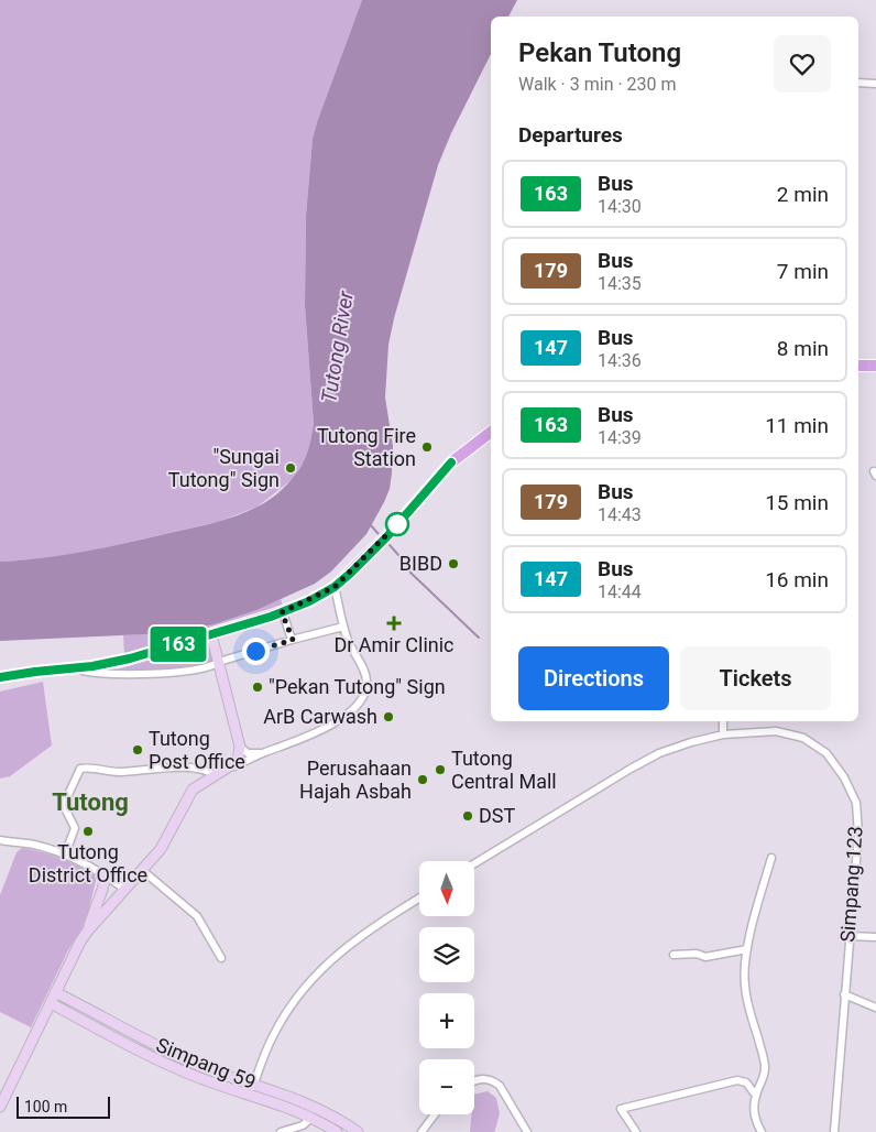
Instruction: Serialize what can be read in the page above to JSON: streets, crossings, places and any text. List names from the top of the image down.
{
  "streets": {
    "street": ["Simpang 123", "Simpang 59"]
  },
  "districts": ["Tutong"],
  "water": ["Tutong River"],
  "places": {
    "other": [
      "Tutong Fire Station",
      "\"Sungai Tutong\" Sign",
      "BIBD",
      "\"Pekan Tutong\" Sign",
      "ArB Carwash",
      "Tutong Post Office",
      "Tutong Central Mall",
      "Perusahaan Hajah Asbah",
      "DST",
      "Tutong District Office"
    ],
    "health": ["Dr Amir Clinic"]
  },
  "lines": ["bus line 163"],
  "scale_bar": "100 m",
  "north": "bottom",
  "page": {
    "on_map": "163",
    "heading": [
      ["Pekan Tutong", "Walk · 3 min · 230 m"],
      "Departures"
    ],
    "list": [
      {
        "mark": "163",
        "name": "Bus",
        "note": "14:30",
        "value": "2 min"
      },
      {
        "mark": "179",
        "name": "Bus",
        "note": "14:35",
        "value": "7 min"
      },
      {
        "mark": "147",
        "name": "Bus",
        "note": "14:36",
        "value": "8 min"
      },
      {
        "mark": "163",
        "name": "Bus",
        "note": "14:39",
        "value": "11 min"
      },
      {
        "mark": "179",
        "name": "Bus",
        "note": "14:43",
        "value": "15 min"
      },
      {
        "mark": "147",
        "name": "Bus",
        "note": "14:44",
        "value": "16 min"
      }
    ],
    "buttons": ["Directions", "Tickets"],
    "map_buttons": ["+", "−"],
    "scale": "100 m"
  }
}
